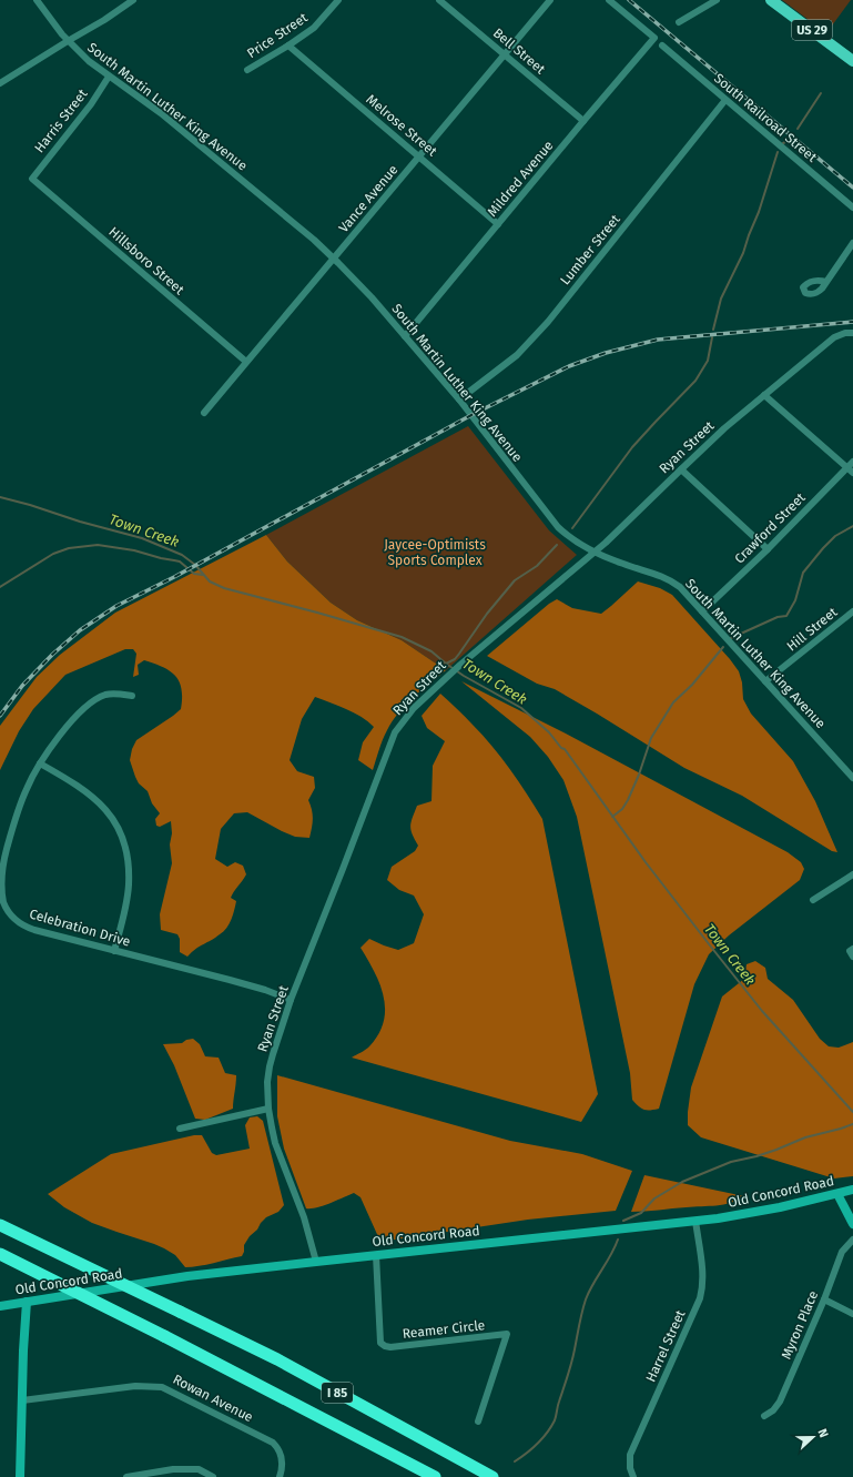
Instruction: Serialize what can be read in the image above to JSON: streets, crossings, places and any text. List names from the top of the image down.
{
  "streets": {
    "highway": ["I 85"],
    "main road": ["US 29", "Old Concord Road"],
    "street": [
      "Price Street",
      "Bell Street",
      "South Martin Luther King Avenue",
      "South Railroad Street",
      "Harris Street",
      "Melrose Street",
      "Mildred Avenue",
      "Vance Avenue",
      "Lumber Street",
      "Hillsboro Street",
      "Ryan Street",
      "Crawford Street",
      "Hill Street",
      "Celebration Drive",
      "Myron Place",
      "Reamer Circle",
      "Harrel Street",
      "Rowan Avenue"
    ]
  },
  "crossings": [
    ["Price Street", "Melrose Street"],
    ["Bell Street", "Mildred Avenue"],
    ["Bell Street", "Vance Avenue"],
    ["South Martin Luther King Avenue", "Harris Street"],
    ["South Martin Luther King Avenue", "Mildred Avenue"],
    ["South Martin Luther King Avenue", "Vance Avenue"],
    ["South Martin Luther King Avenue", "Lumber Street"],
    ["South Martin Luther King Avenue", "Ryan Street"],
    ["South Martin Luther King Avenue", "Crawford Street"],
    ["South Martin Luther King Avenue", "Hill Street"],
    ["South Railroad Street", "Lumber Street"],
    ["Harris Street", "Hillsboro Street"],
    ["Melrose Street", "Mildred Avenue"],
    ["Melrose Street", "Vance Avenue"],
    ["Vance Avenue", "Hillsboro Street"],
    ["Ryan Street", "Celebration Drive"],
    ["Ryan Street", "Old Concord Road"],
    ["Old Concord Road", "Reamer Circle"],
    ["Old Concord Road", "Harrel Street"]
  ],
  "water": ["Town Creek"],
  "parks": ["Jaycee-Optimists Sports Complex"],
  "north": "right"
}
